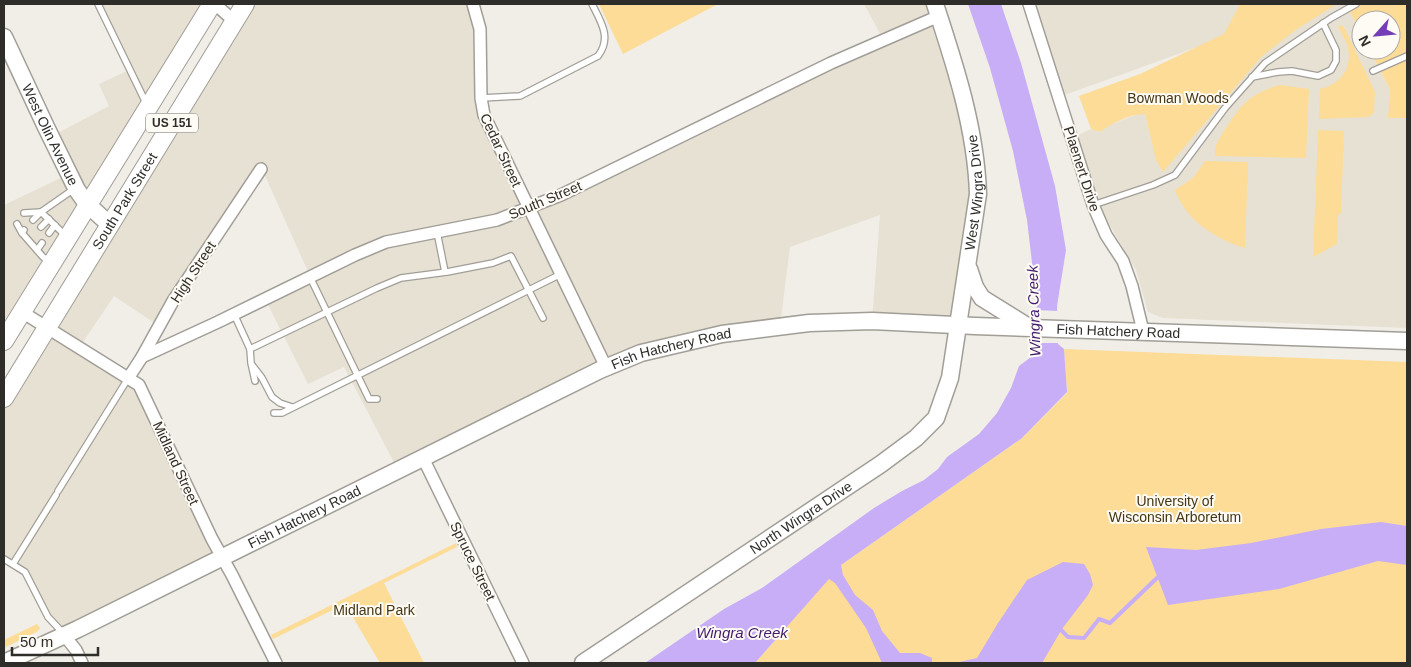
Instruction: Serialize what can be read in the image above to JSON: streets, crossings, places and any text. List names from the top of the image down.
{
  "streets": {
    "main road": [
      "US 151",
      "West Olin Avenue",
      "West Wingra Drive",
      "South Park Street",
      "Fish Hatchery Road",
      "North Wingra Drive"
    ],
    "street": [
      "Cedar Street",
      "Plaenert Drive",
      "South Street",
      "High Street",
      "Midland Street",
      "Spruce Street"
    ]
  },
  "crossings": [
    ["West Olin Avenue", "South Park Street"],
    ["Cedar Street", "South Street"],
    ["Cedar Street", "Fish Hatchery Road"],
    ["Plaenert Drive", "Fish Hatchery Road"],
    ["West Wingra Drive", "South Street"],
    ["West Wingra Drive", "Fish Hatchery Road"],
    ["West Wingra Drive", "North Wingra Drive"],
    ["South Street", "High Street"],
    ["South Park Street", "Midland Street"],
    ["High Street", "Midland Street"],
    ["Fish Hatchery Road", "Midland Street"],
    ["Fish Hatchery Road", "North Wingra Drive"],
    ["Fish Hatchery Road", "Spruce Street"]
  ],
  "water": ["Wingra Creek"],
  "parks": ["Bowman Woods", "University of Wisconsin Arboretum", "Midland Park"],
  "scale_bar": "50 m",
  "north": "bottom left"
}
